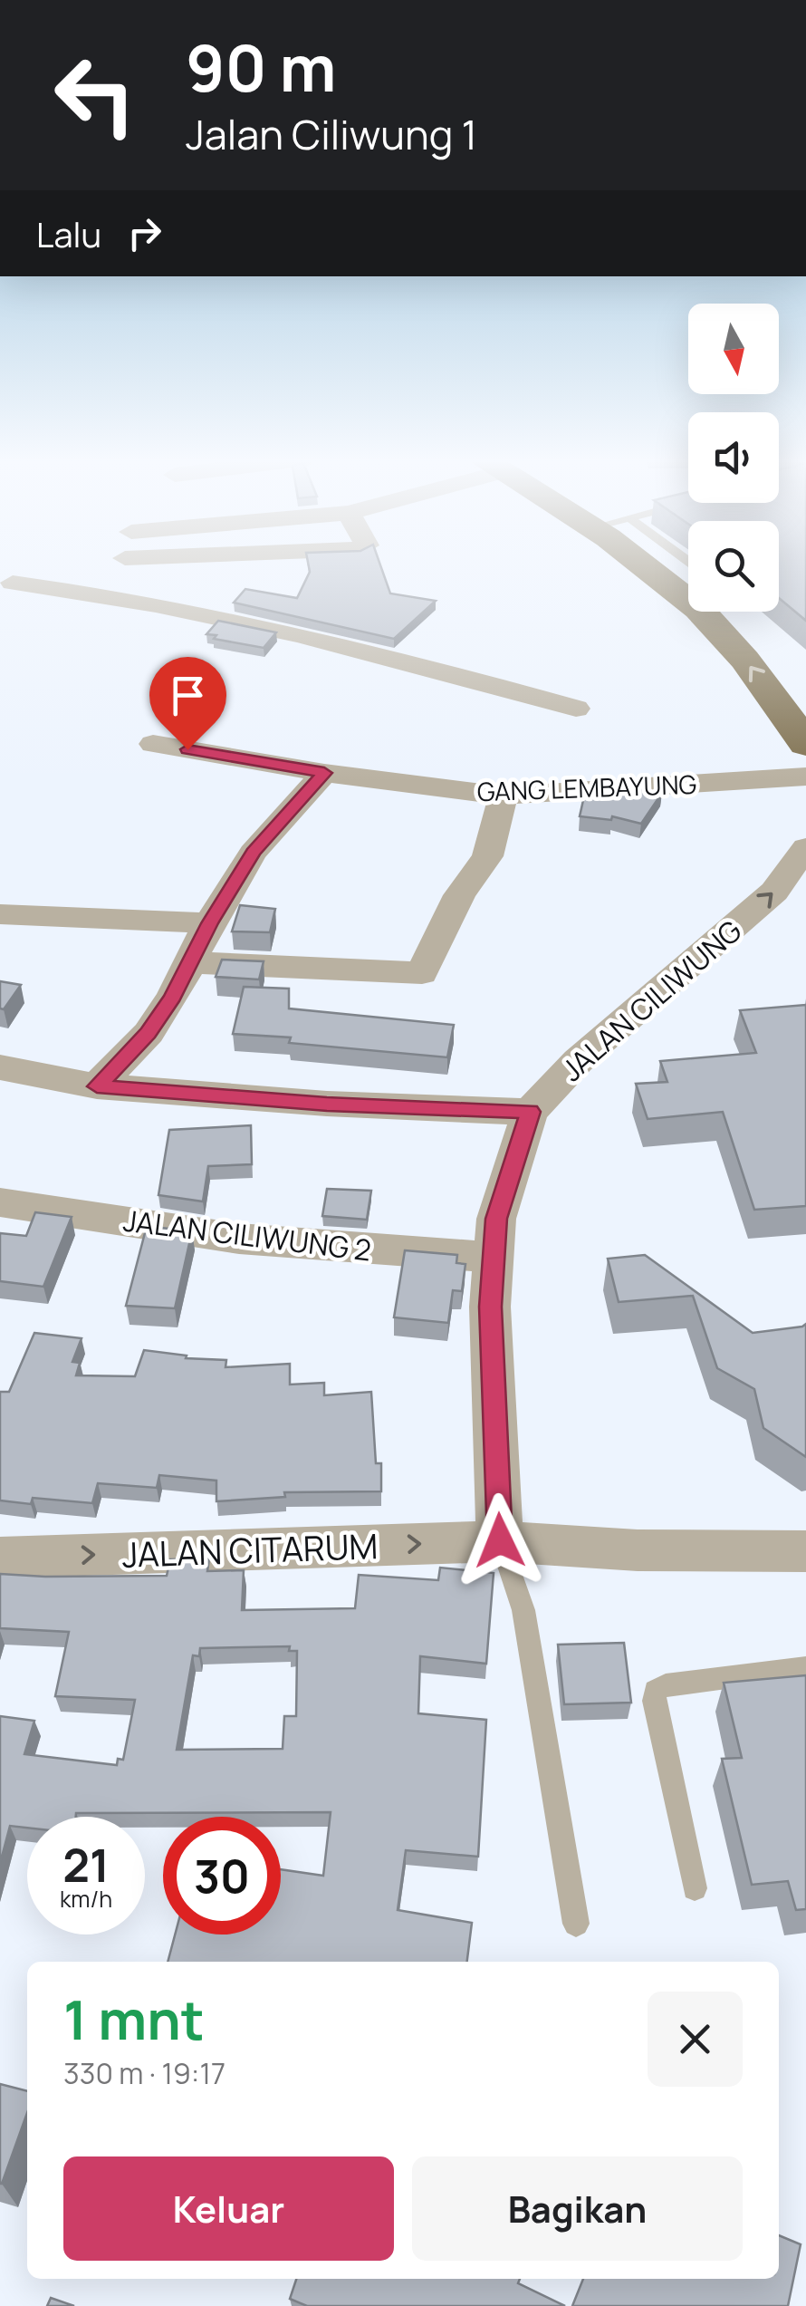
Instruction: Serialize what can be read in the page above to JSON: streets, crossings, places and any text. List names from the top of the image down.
{
  "streets": {
    "street": [
      "GANG LEMBAYUNG",
      "JALAN CILIWUNG",
      "JALAN CILIWUNG 2",
      "JALAN CITARUM"
    ]
  },
  "crossings": [
    ["JALAN CILIWUNG", "JALAN CILIWUNG 2"],
    ["JALAN CILIWUNG", "JALAN CITARUM"]
  ],
  "one_way": ["JALAN CILIWUNG", "JALAN CITARUM"],
  "north": "bottom",
  "page": {
    "turn": ["90 m", "Jalan Ciliwung 1"],
    "then": "Lalu",
    "speed": "21 km/h",
    "limit": "30",
    "heading": ["1 mnt", "330 m · 19:17"],
    "buttons": ["Keluar", "Bagikan"]
  }
}
